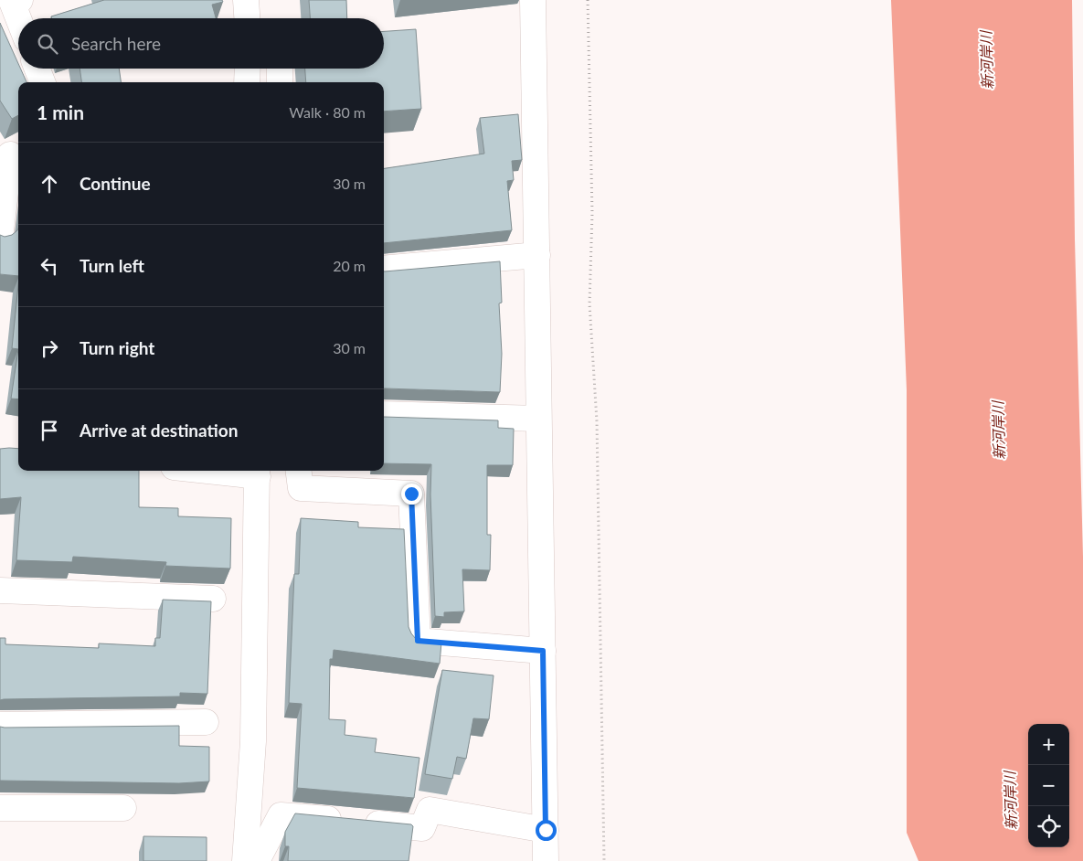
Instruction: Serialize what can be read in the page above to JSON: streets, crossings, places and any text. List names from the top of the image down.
{
  "water": ["新河岸川"],
  "page": {
    "search": "Search here",
    "heading": ["1 min", "Walk · 80 m"],
    "list": [
      ["Continue", "30 m"],
      ["Turn left", "20 m"],
      ["Turn right", "30 m"],
      "Arrive at destination"
    ],
    "map_buttons": ["+", "−"]
  }
}
